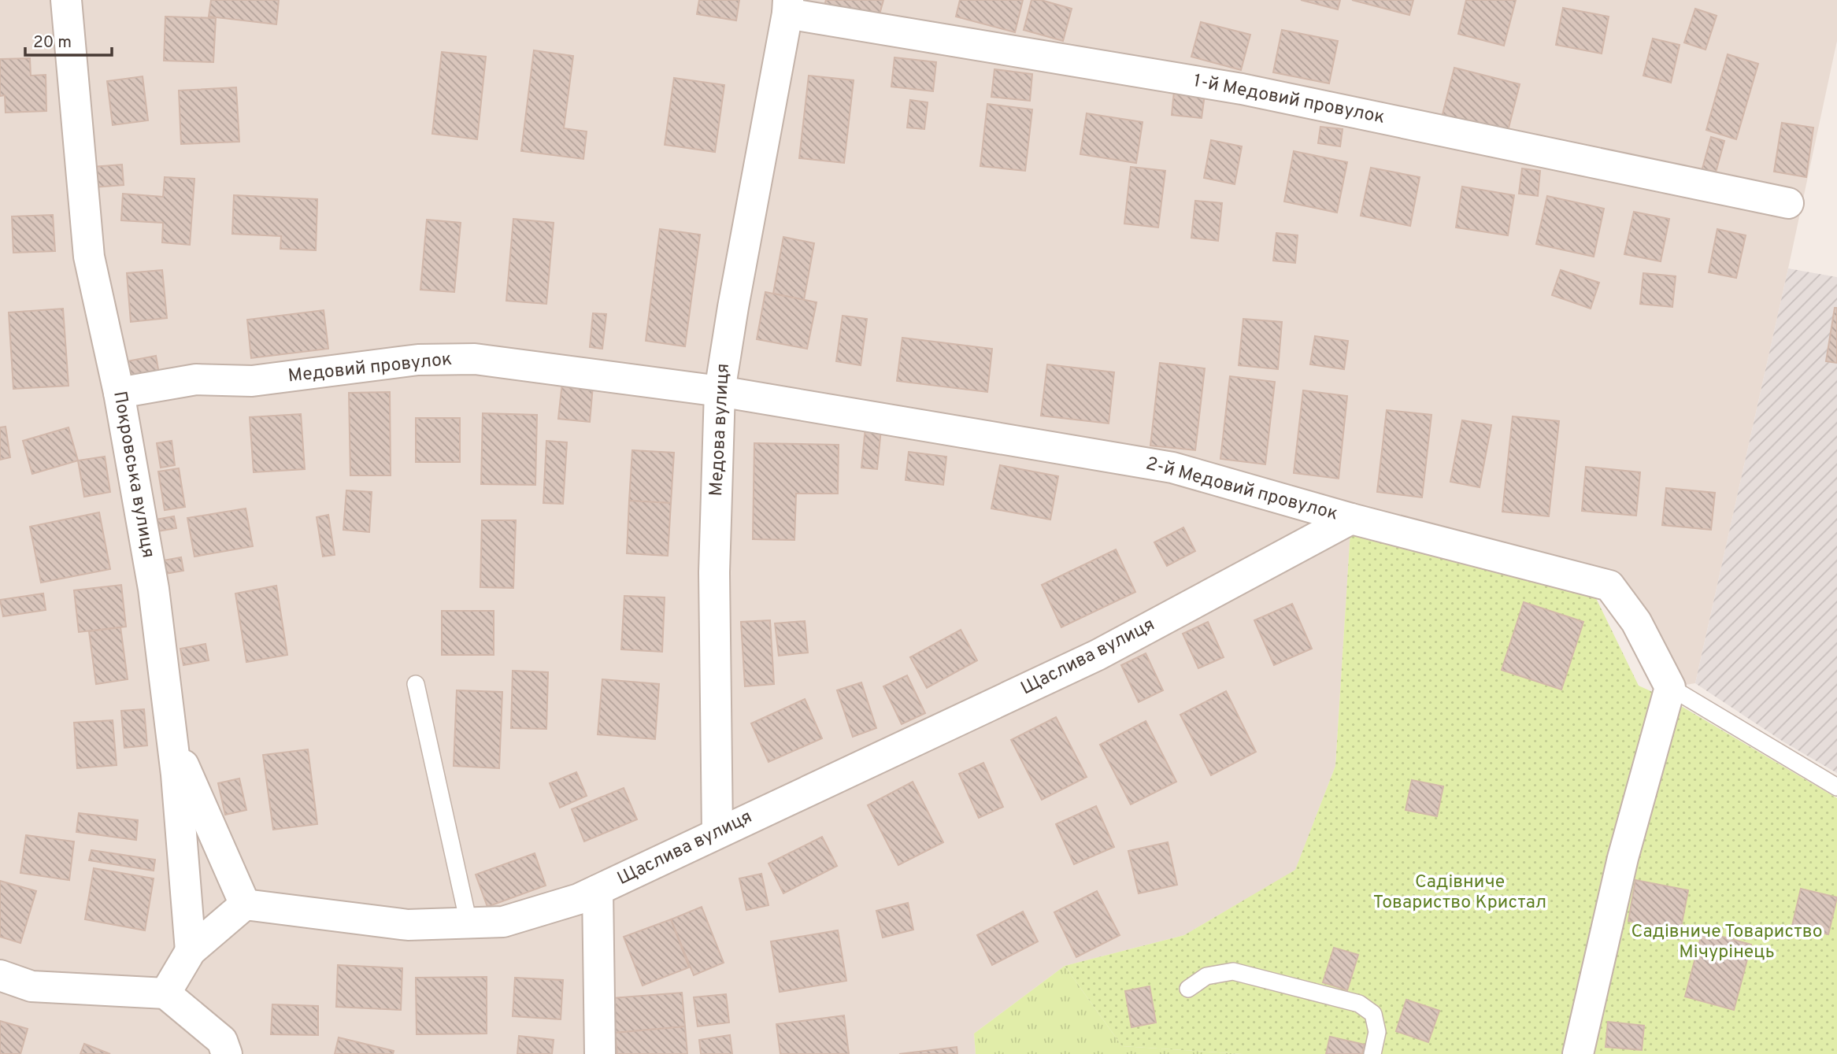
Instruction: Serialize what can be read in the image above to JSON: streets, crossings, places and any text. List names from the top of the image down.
{
  "streets": {
    "street": [
      "1-й Медовий провулок",
      "Медовий провулок",
      "Медова вулиця",
      "Покровська вулиця",
      "2-й Медовий провулок",
      "Щаслива вулиця"
    ]
  },
  "crossings": [
    ["1-й Медовий провулок", "Медова вулиця"],
    ["Медовий провулок", "Медова вулиця"],
    ["Медовий провулок", "Покровська вулиця"],
    ["Медовий провулок", "2-й Медовий провулок"],
    ["Медова вулиця", "2-й Медовий провулок"],
    ["Медова вулиця", "Щаслива вулиця"],
    ["2-й Медовий провулок", "Щаслива вулиця"]
  ],
  "parks": ["Садівниче Товариство Кристал", "Садівниче Товариство Мічурінець"],
  "scale_bar": "20 m"
}
